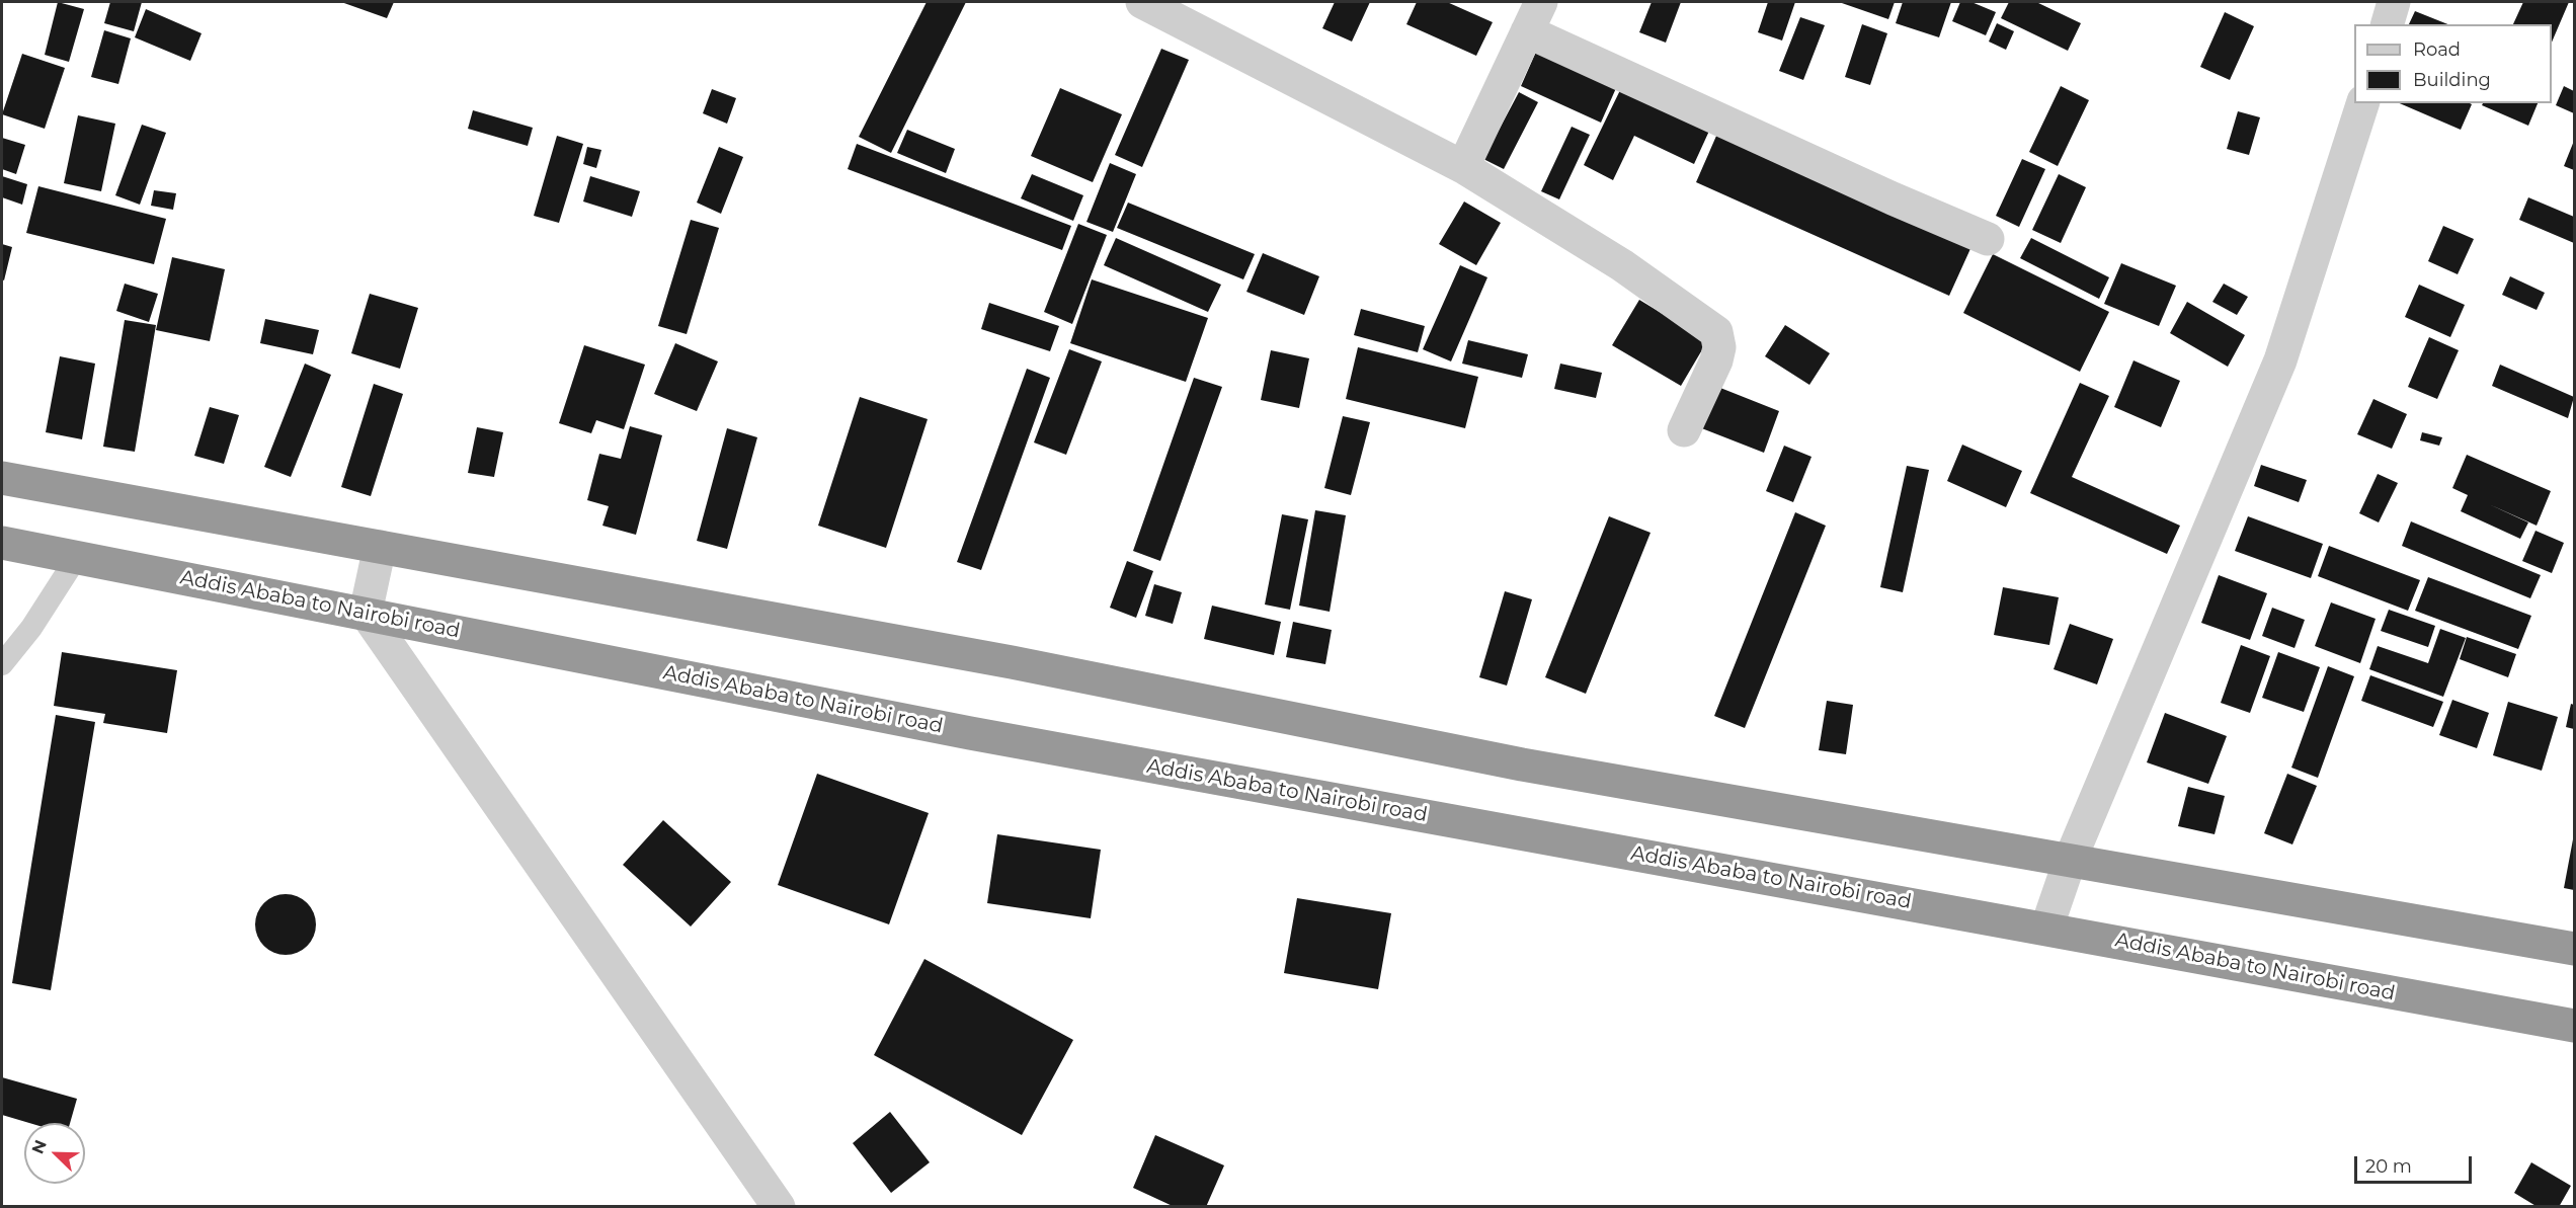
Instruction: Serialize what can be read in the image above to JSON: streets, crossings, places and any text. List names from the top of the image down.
{
  "streets": {
    "highway": ["Addis Ababa to Nairobi road"]
  },
  "legend": ["Road", "Building"],
  "scale_bar": "20 m",
  "north": "top left"
}
